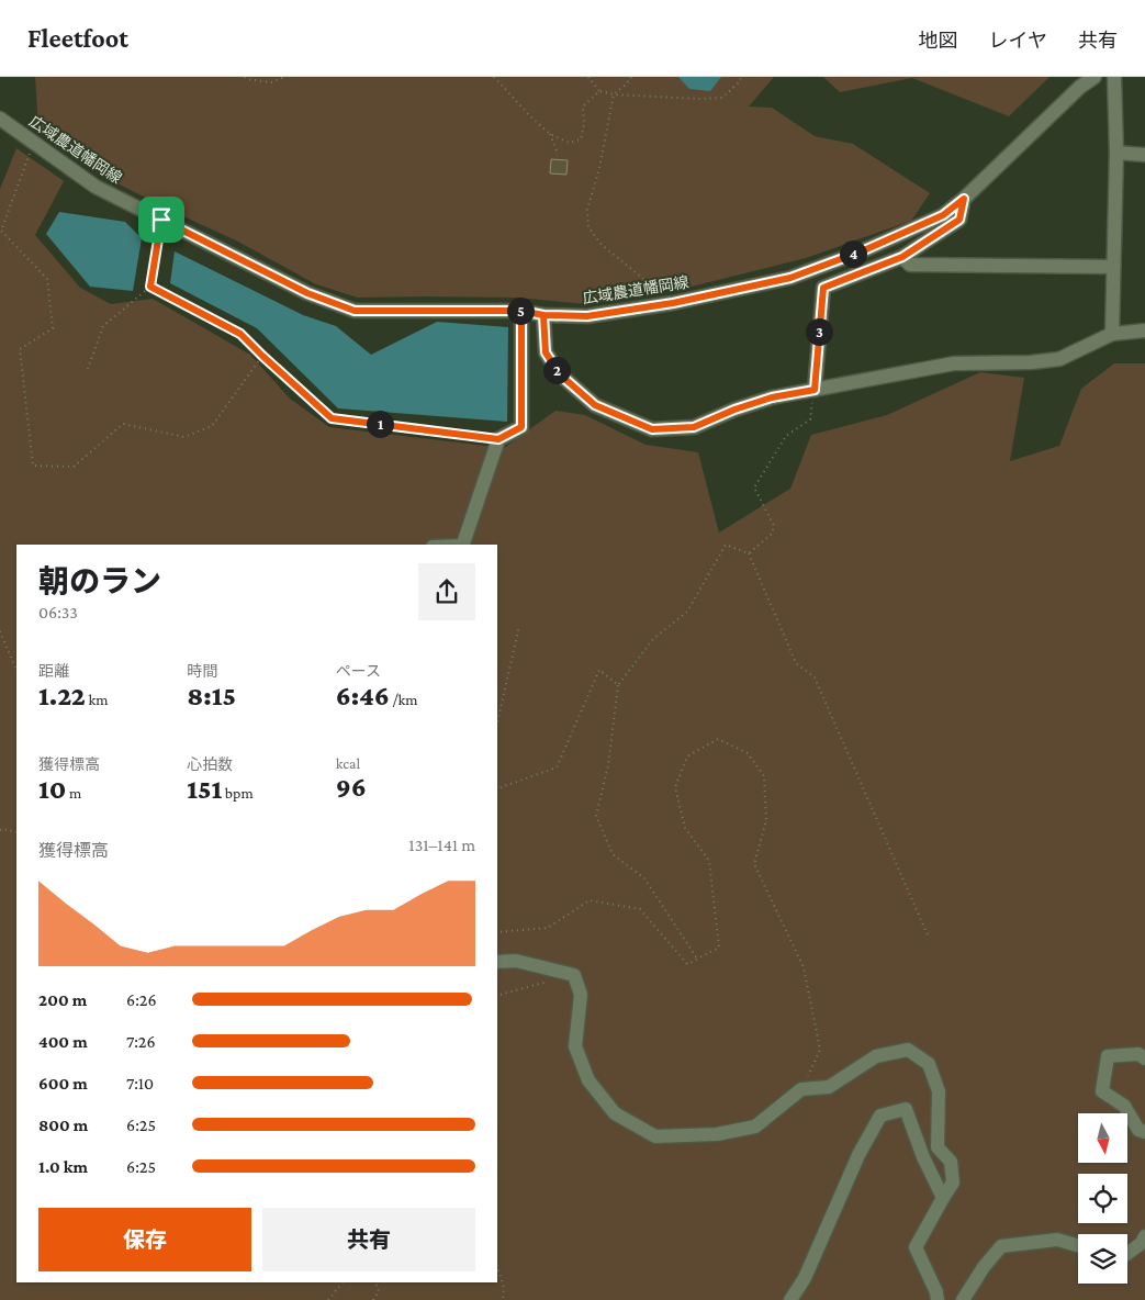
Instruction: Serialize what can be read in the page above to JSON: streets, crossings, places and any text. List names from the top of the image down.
{
  "streets": {
    "street": ["広域農道幡岡線"]
  },
  "north": "bottom",
  "page": {
    "header": "Fleetfoot",
    "nav": ["地図", "レイヤ", "共有"],
    "pins": [
      "4",
      "5",
      "3",
      "2",
      "1"
    ],
    "heading": ["朝のラン", "06:33"],
    "stats": [
      ["距離", "1.22 km"],
      ["時間", "8:15"],
      ["ペース", "6:46 /km"],
      ["獲得標高", "10 m"],
      ["心拍数", "151 bpm"],
      ["kcal", "96"]
    ],
    "chart": ["獲得標高", "131–141 m"],
    "list": [
      {
        "name": "200 m",
        "note": "6:26"
      },
      {
        "name": "400 m",
        "note": "7:26"
      },
      {
        "name": "600 m",
        "note": "7:10"
      },
      {
        "name": "800 m",
        "note": "6:25"
      },
      {
        "name": "1.0 km",
        "note": "6:25"
      }
    ],
    "buttons": ["保存", "共有"]
  }
}
